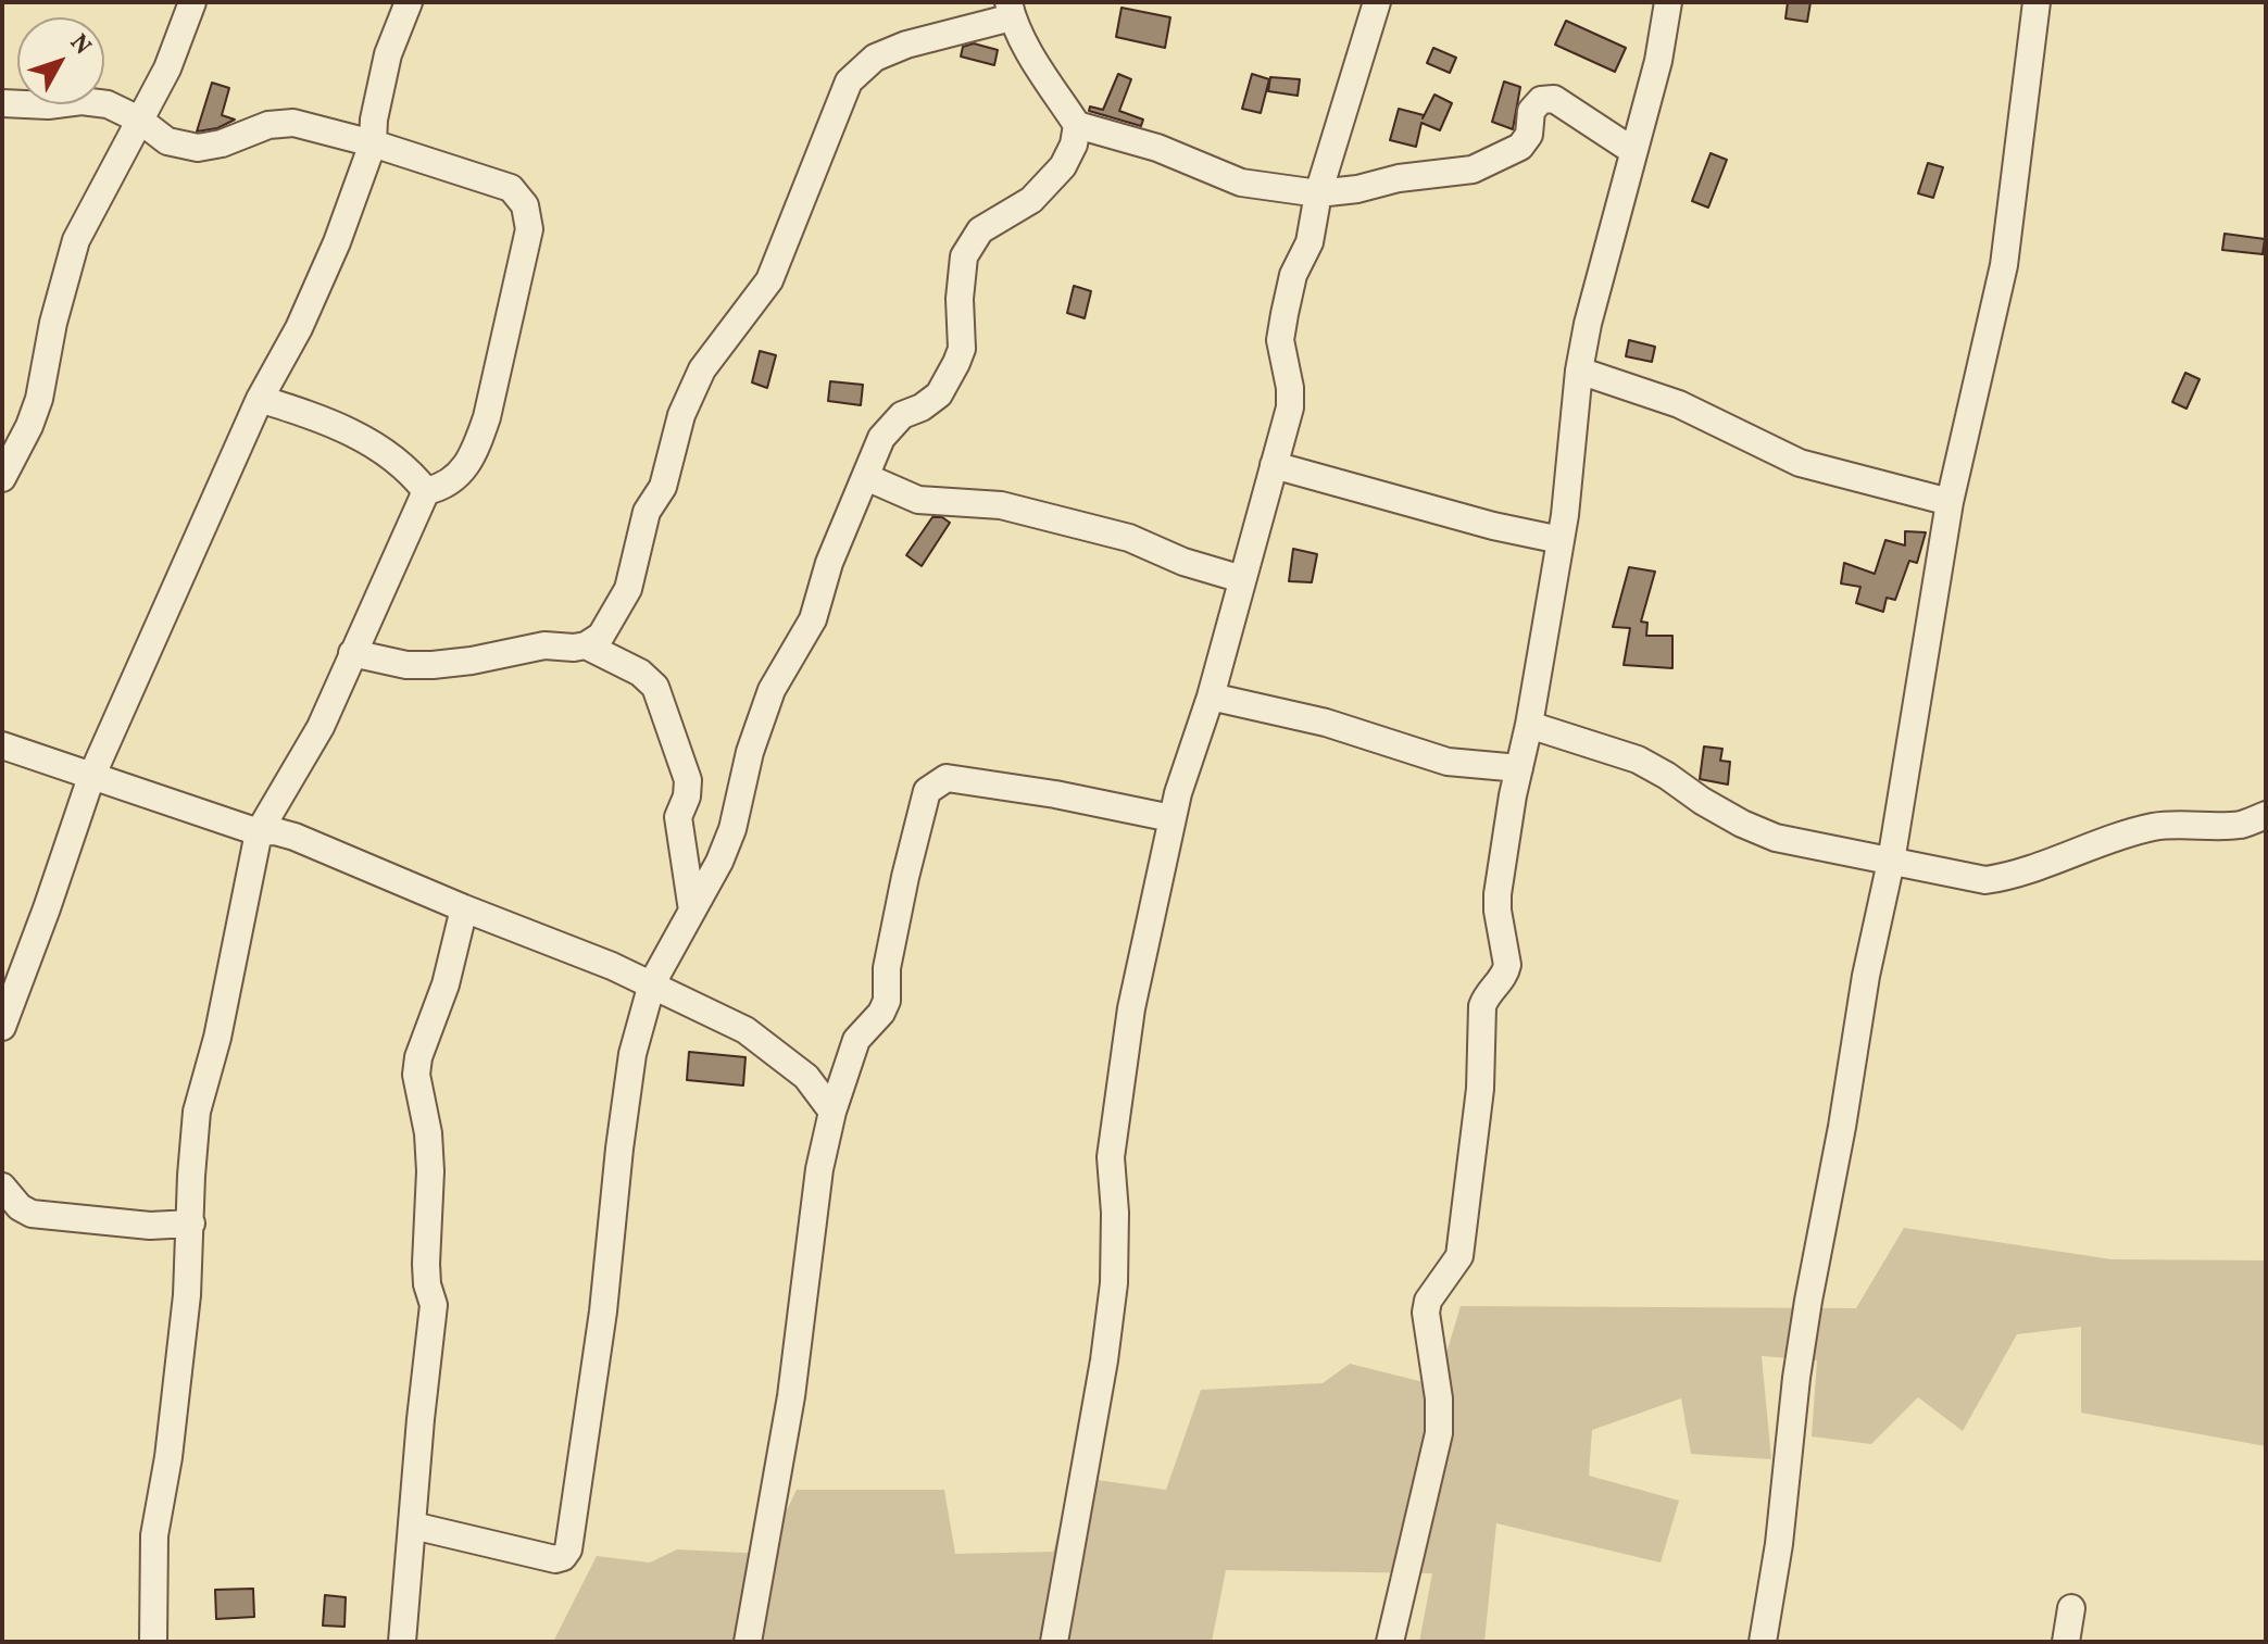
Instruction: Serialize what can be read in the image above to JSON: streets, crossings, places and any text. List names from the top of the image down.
{
  "north": "top right"
}
